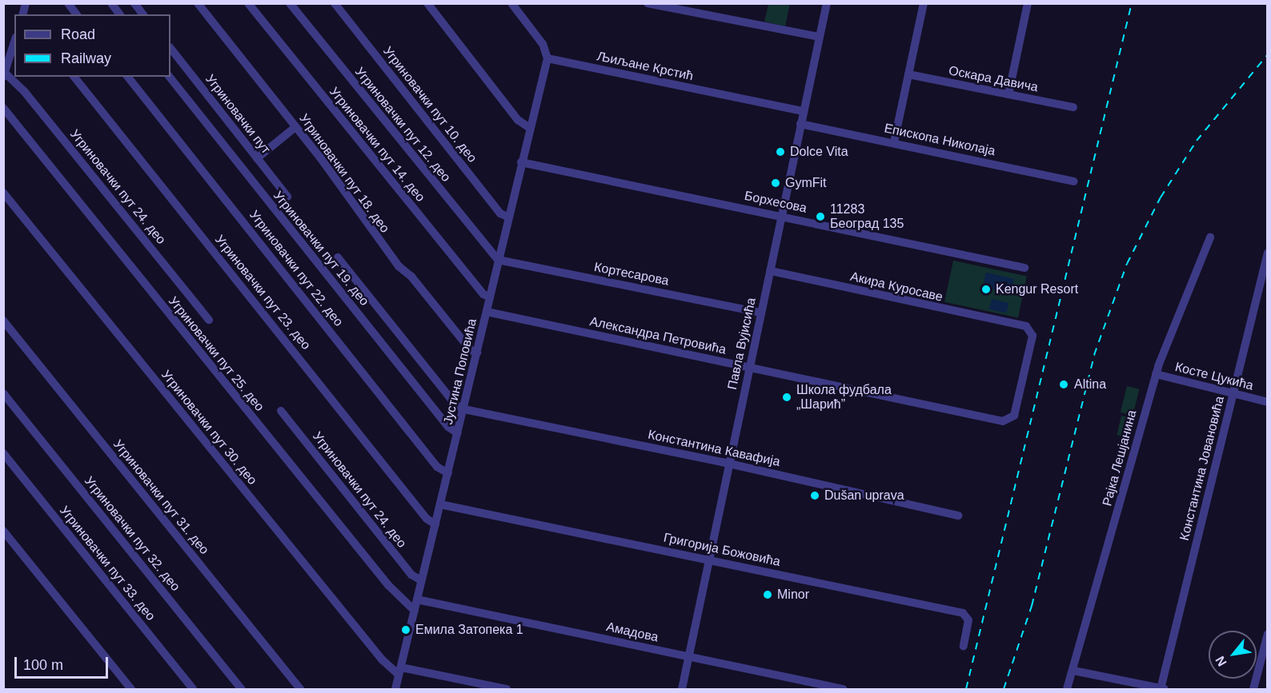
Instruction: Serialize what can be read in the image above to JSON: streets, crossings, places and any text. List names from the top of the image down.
{
  "streets": {
    "street": [
      "Љиљане Крстић",
      "Оскара Давича",
      "Угриновачки пут 10. део",
      "Угриновачки пут",
      "Угриновачки пут 12. део",
      "Епископа Николаја",
      "Угриновачки пут 14. део",
      "Угриновачки пут 18. део",
      "Угриновачки пут 24. део",
      "Борхесова",
      "Угриновачки пут 19. део",
      "Угриновачки пут 22. део",
      "Кортесарова",
      "Акира Куросаве",
      "Угриновачки пут 23. део",
      "Александра Петровића",
      "Павла Вујисића",
      "Угриновачки пут 25. део",
      "Јустина Поповића",
      "Косте Цукића",
      "Угриновачки пут 30. део",
      "Константина Кавафија",
      "Рајка Лешјанина",
      "Константина Јовановића",
      "Угриновачки пут 31. део",
      "Угриновачки пут 32. део",
      "Григорија Божовића",
      "Угриновачки пут 33. део",
      "Амадова"
    ]
  },
  "crossings": [
    ["Љиљане Крстић", "Павла Вујисића"],
    ["Љиљане Крстић", "Јустина Поповића"],
    ["Угриновачки пут 10. део", "Јустина Поповића"],
    ["Угриновачки пут 12. део", "Кортесарова"],
    ["Угриновачки пут 12. део", "Јустина Поповића"],
    ["Епископа Николаја", "Павла Вујисића"],
    ["Угриновачки пут 14. део", "Јустина Поповића"],
    ["Угриновачки пут 18. део", "Јустина Поповића"],
    ["Угриновачки пут 24. део", "Јустина Поповића"],
    ["Борхесова", "Павла Вујисића"],
    ["Борхесова", "Јустина Поповића"],
    ["Угриновачки пут 19. део", "Јустина Поповића"],
    ["Угриновачки пут 22. део", "Јустина Поповића"],
    ["Кортесарова", "Павла Вујисића"],
    ["Кортесарова", "Јустина Поповића"],
    ["Акира Куросаве", "Александра Петровића"],
    ["Акира Куросаве", "Павла Вујисића"],
    ["Угриновачки пут 23. део", "Јустина Поповића"],
    ["Александра Петровића", "Павла Вујисића"],
    ["Александра Петровића", "Јустина Поповића"],
    ["Павла Вујисића", "Константина Кавафија"],
    ["Павла Вујисића", "Григорија Божовића"],
    ["Павла Вујисића", "Амадова"],
    ["Угриновачки пут 25. део", "Јустина Поповића"],
    ["Јустина Поповића", "Угриновачки пут 30. део"],
    ["Јустина Поповића", "Константина Кавафија"],
    ["Јустина Поповића", "Григорија Божовића"],
    ["Јустина Поповића", "Амадова"],
    ["Косте Цукића", "Рајка Лешјанина"],
    ["Косте Цукића", "Константина Јовановића"]
  ],
  "places": [
    "Dolce Vita",
    "GymFit",
    "11283 Београд 135",
    "Kengur Resort",
    "Altina",
    "Школа фудбала „Шарић”",
    "Dušan uprava",
    "Minor",
    "Емила Затопека 1"
  ],
  "legend": ["Road", "Railway"],
  "scale_bar": "100 m",
  "north": "bottom left"
}
